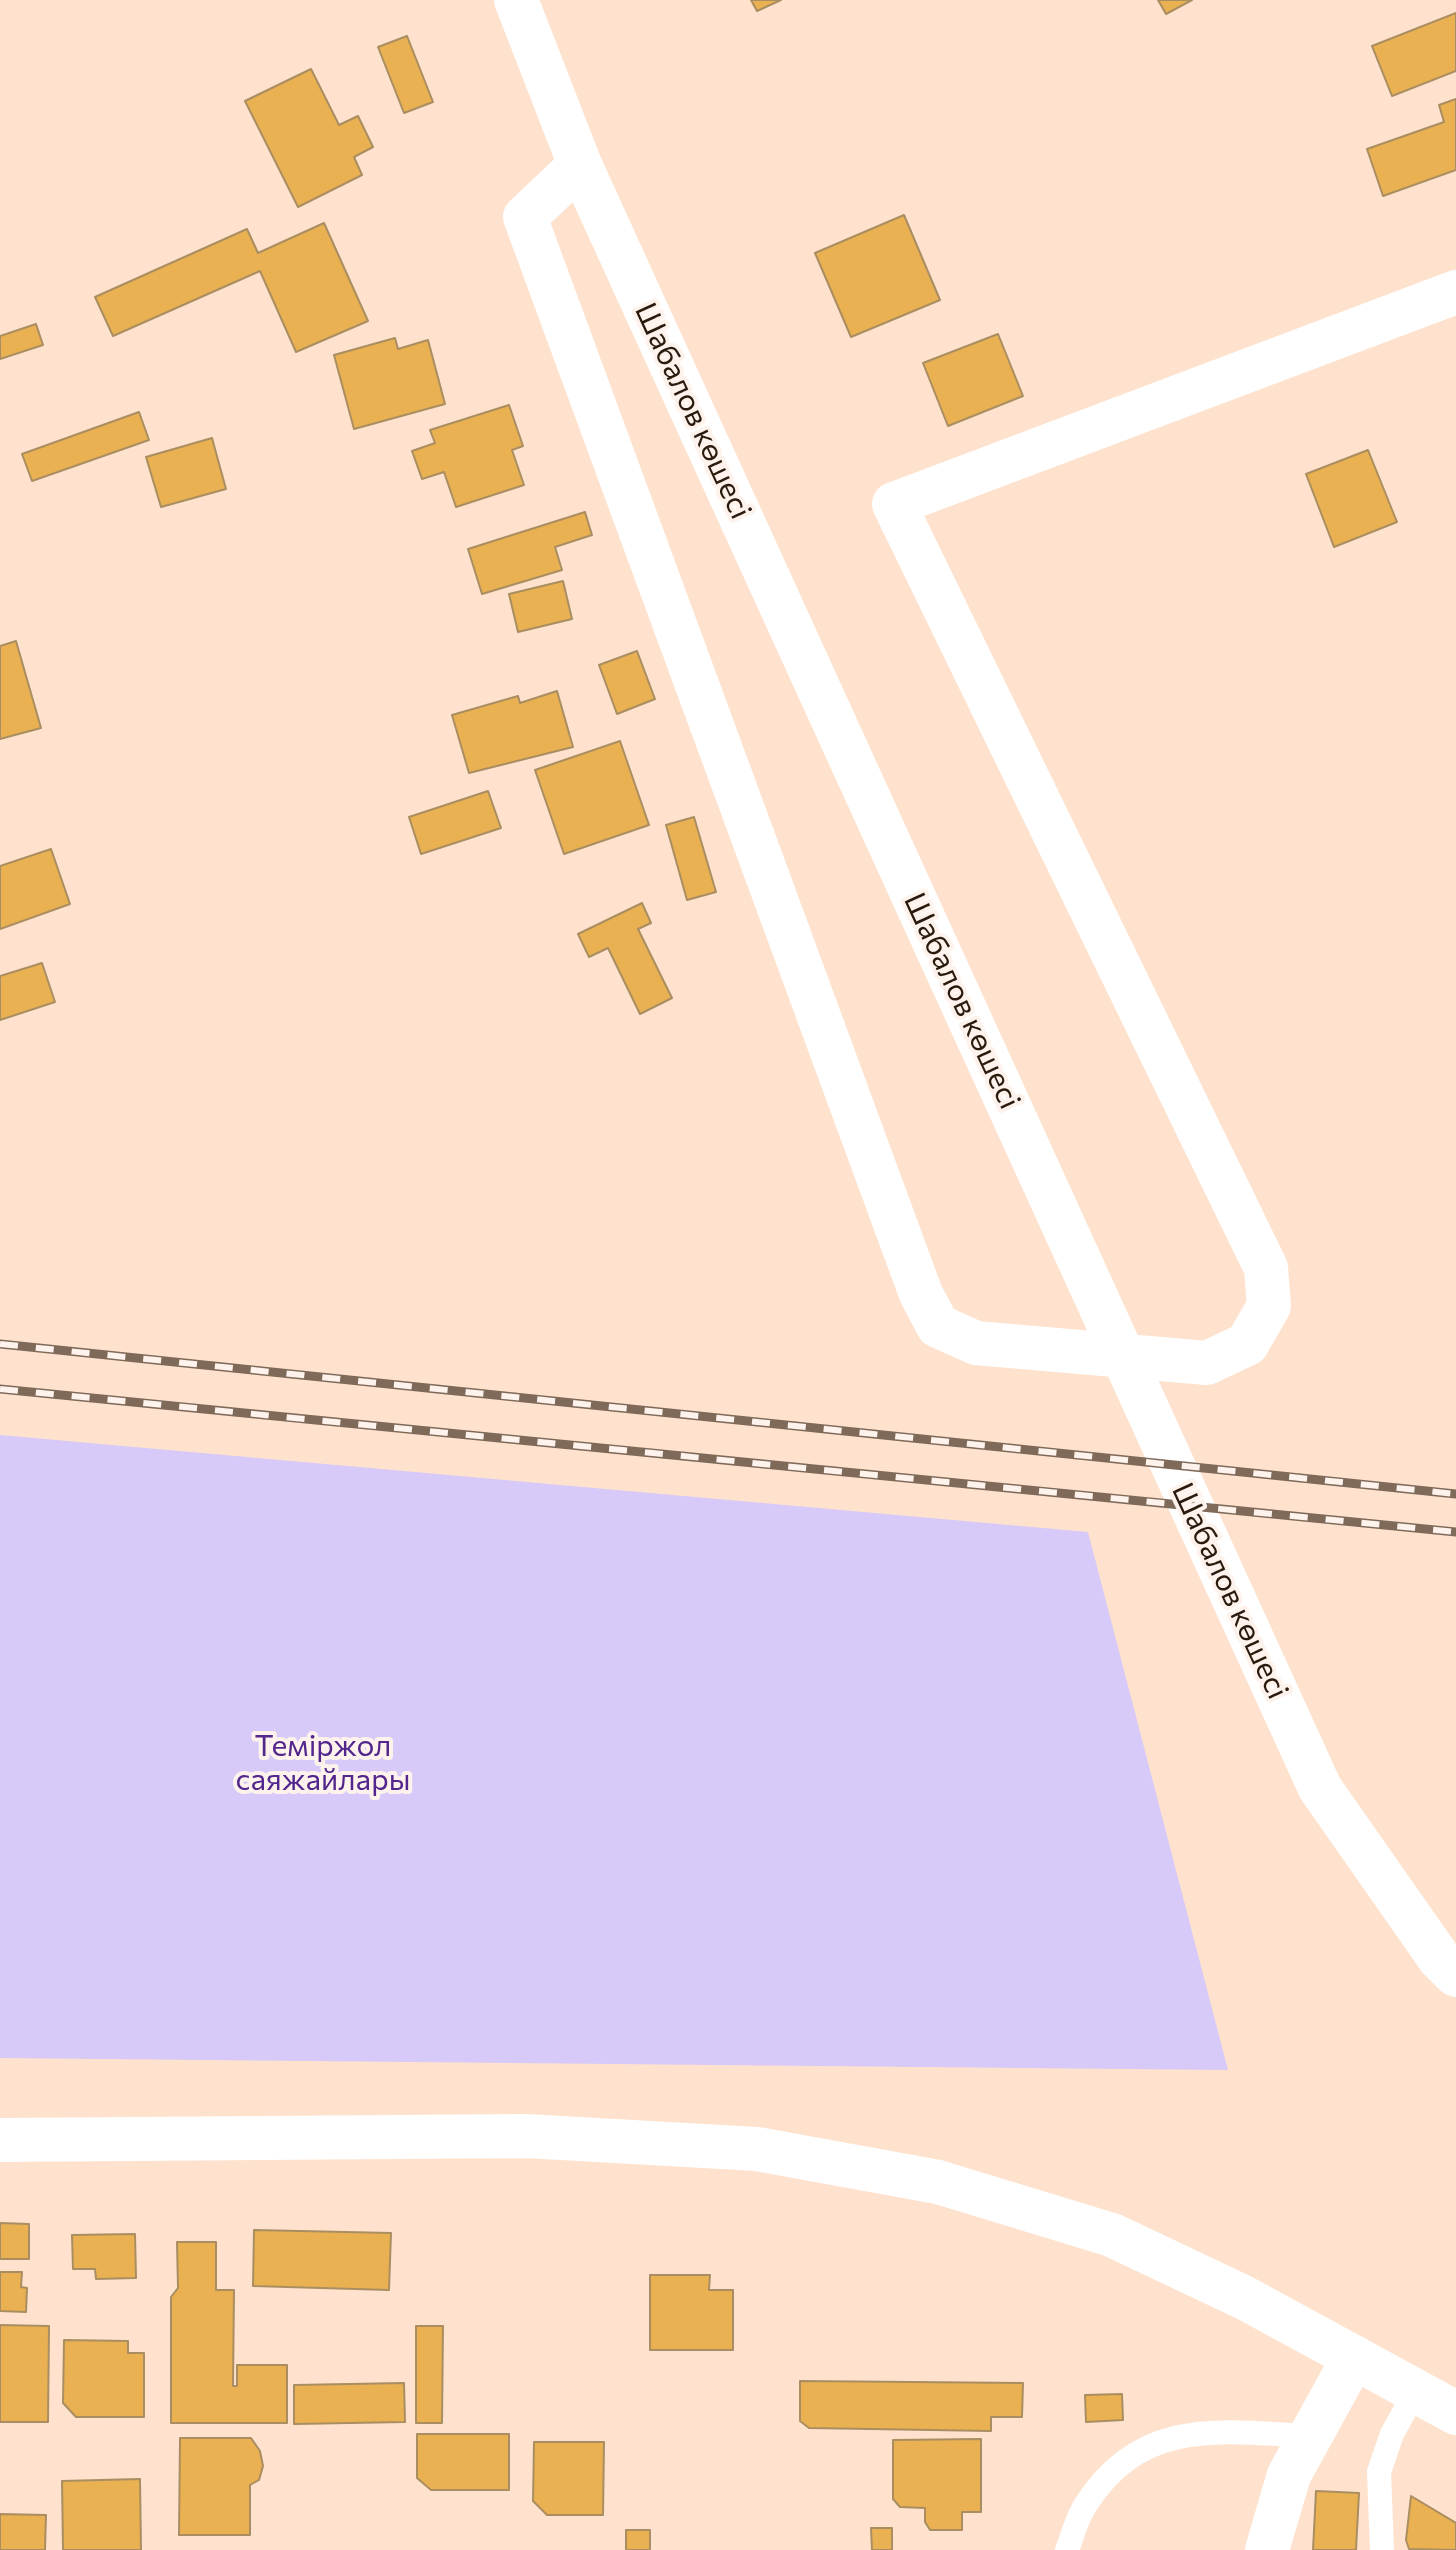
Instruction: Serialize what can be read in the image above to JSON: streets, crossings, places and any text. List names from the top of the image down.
{
  "streets": {
    "main road": ["Шабалов көшесі"]
  },
  "parks": ["Теміржол саяжайлары"]
}
